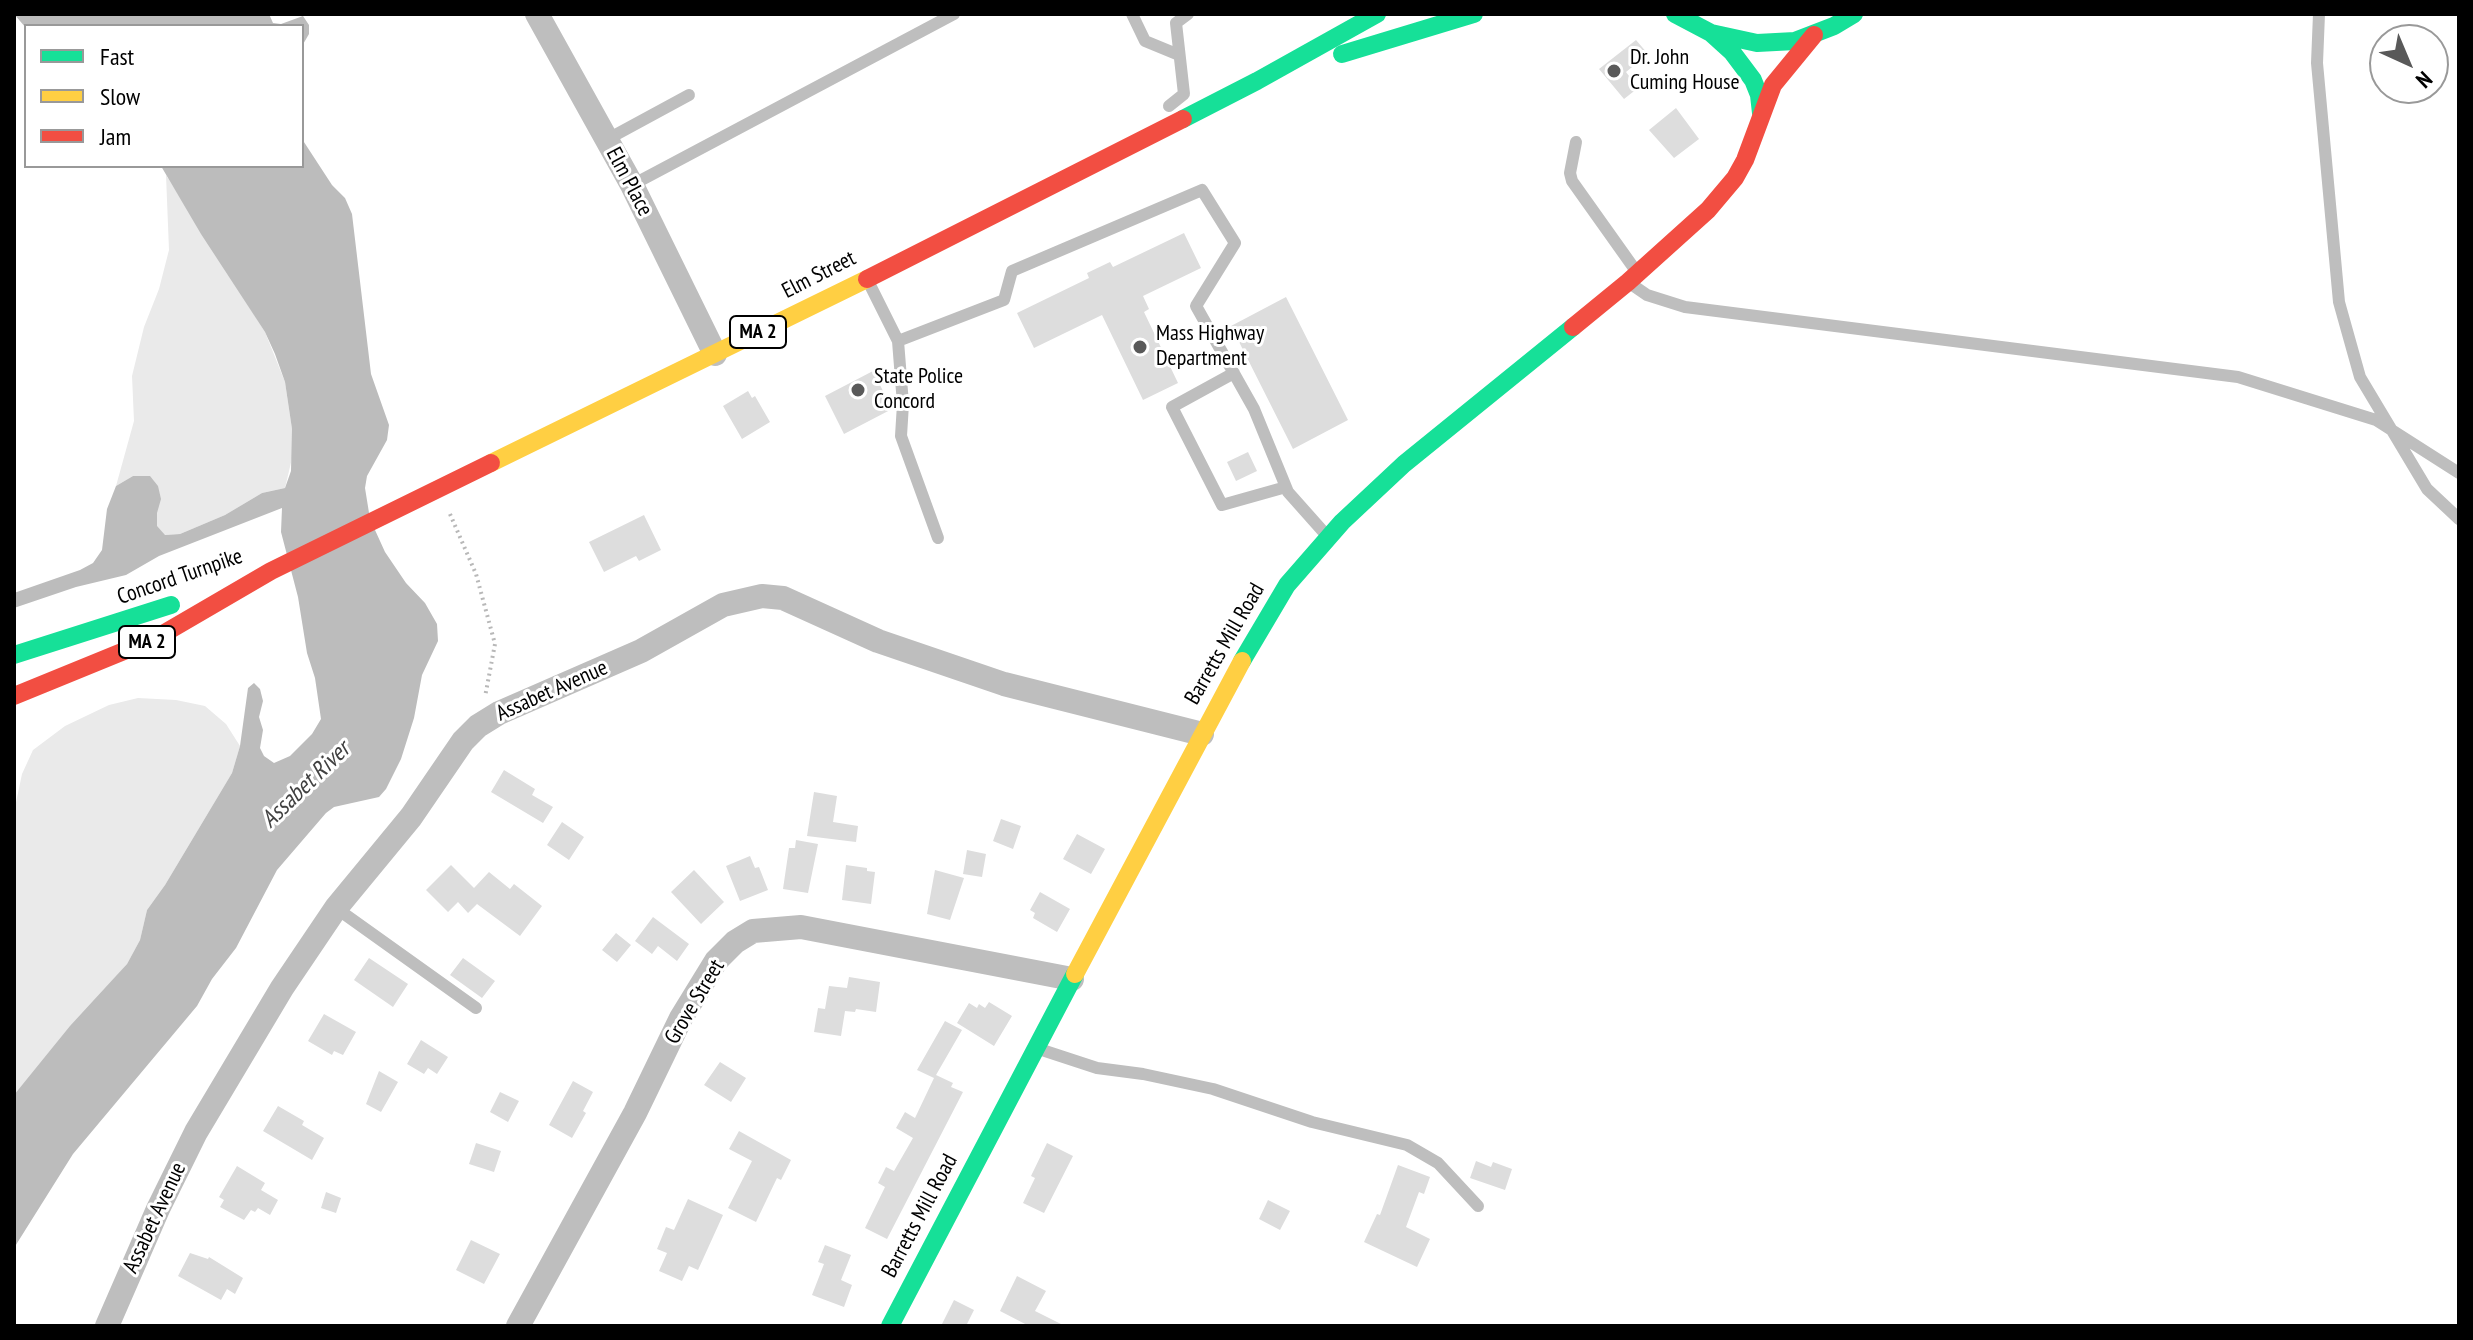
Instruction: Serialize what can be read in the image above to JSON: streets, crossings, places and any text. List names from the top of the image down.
{
  "streets": {
    "main road": [
      "Elm Street",
      "MA 2",
      "Concord Turnpike",
      "Barretts Mill Road"
    ],
    "street": ["Elm Place", "Assabet Avenue", "Grove Street"]
  },
  "crossings": [
    ["Elm Place", "Elm Street"],
    ["Elm Street", "Concord Turnpike"],
    ["Barretts Mill Road", "Assabet Avenue"],
    ["Barretts Mill Road", "Grove Street"]
  ],
  "water": ["Assabet River"],
  "places": ["Dr. John Cuming House", "Mass Highway Department", "State Police Concord"],
  "legend": ["Fast", "Slow", "Jam"],
  "north": "bottom right"
}
